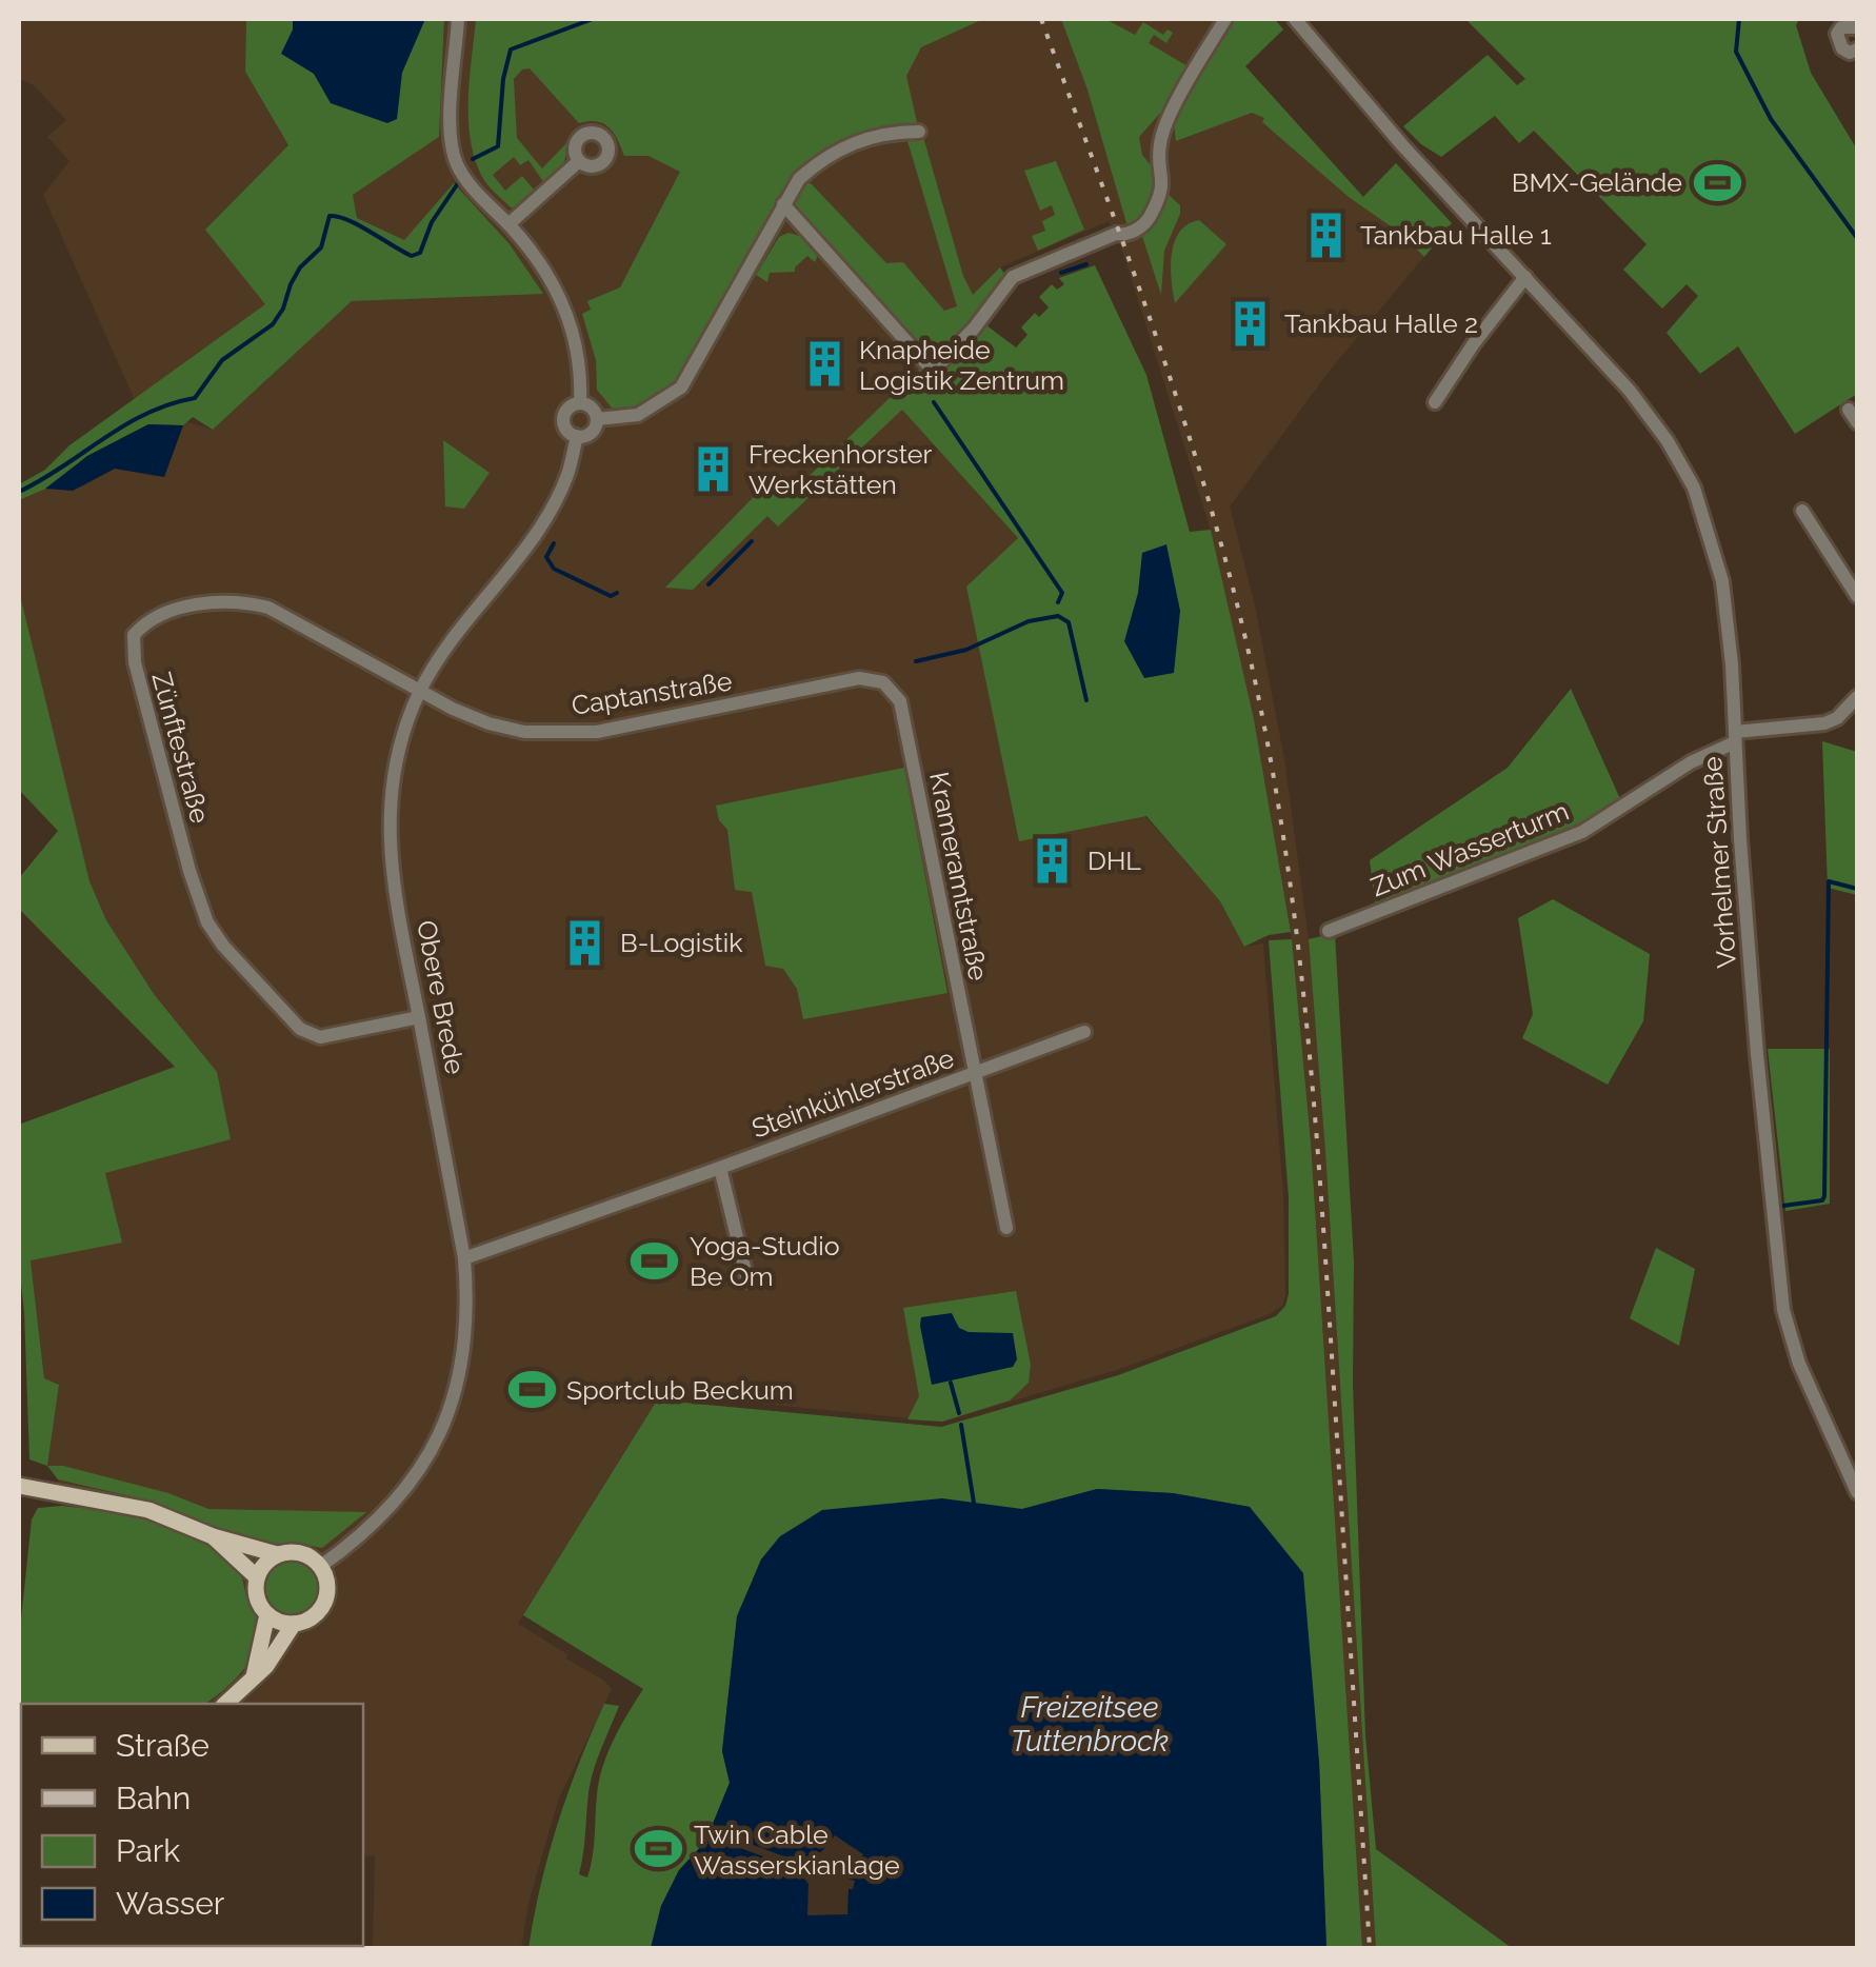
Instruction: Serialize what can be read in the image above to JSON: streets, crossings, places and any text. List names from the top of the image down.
{
  "streets": {
    "street": [
      "Captanstraße",
      "Zünftestraße",
      "Zum Wasserturm",
      "Vorhelmer Straße",
      "Krameramtstraße",
      "Obere Brede",
      "Steinkühlerstraße"
    ]
  },
  "crossings": [
    ["Captanstraße", "Zünftestraße"],
    ["Captanstraße", "Krameramtstraße"],
    ["Captanstraße", "Obere Brede"],
    ["Zünftestraße", "Obere Brede"],
    ["Zum Wasserturm", "Vorhelmer Straße"],
    ["Krameramtstraße", "Steinkühlerstraße"],
    ["Obere Brede", "Steinkühlerstraße"]
  ],
  "water": ["Freizeitsee Tuttenbrock"],
  "places": {
    "sports": [
      "BMX-Gelände",
      "Yoga-Studio Be Om",
      "Sportclub Beckum",
      "Twin Cable Wasserskianlage"
    ],
    "building": [
      "Tankbau Halle 1",
      "Tankbau Halle 2",
      "Knapheide Logistik Zentrum",
      "Freckenhorster Werkstätten",
      "DHL",
      "B-Logistik"
    ]
  },
  "legend": [
    "Straße",
    "Bahn",
    "Park",
    "Wasser"
  ]
}
